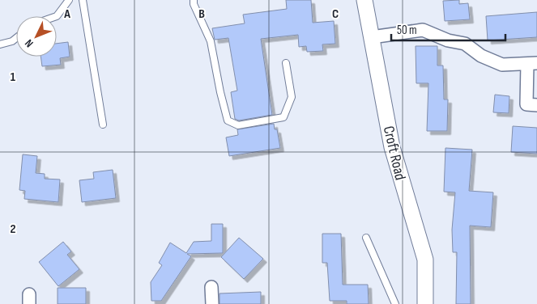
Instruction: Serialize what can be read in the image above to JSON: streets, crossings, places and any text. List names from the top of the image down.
{
  "streets": {
    "street": ["Croft Road"]
  },
  "scale_bar": "50 m",
  "north": "bottom left",
  "grid": {
    "columns": ["A", "B", "C"],
    "rows": ["1", "2"]
  }
}
